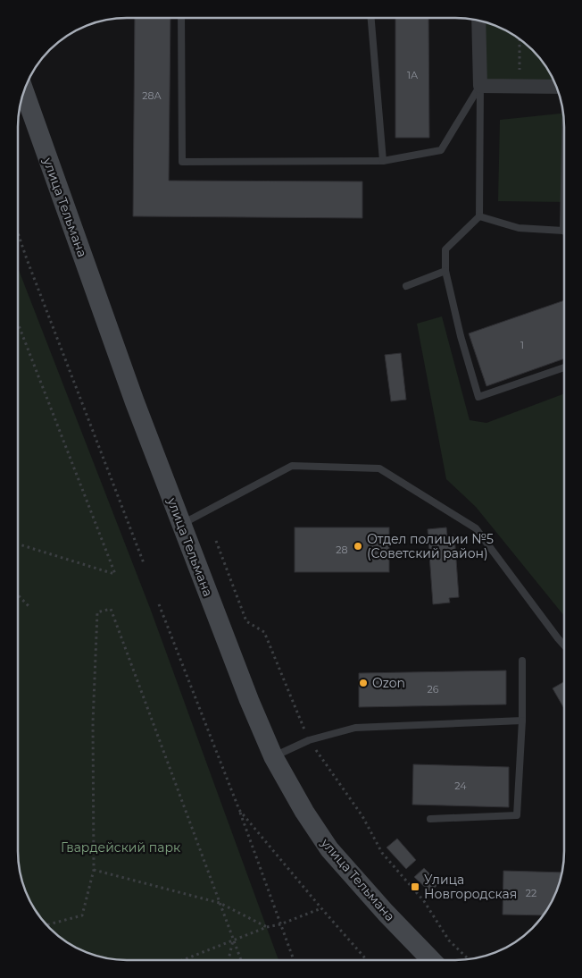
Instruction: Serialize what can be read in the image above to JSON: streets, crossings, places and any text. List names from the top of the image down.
{
  "streets": {
    "main road": ["улица Тельмана"]
  },
  "parks": ["Гвардейский парк"],
  "places": {
    "other": ["Отдел полиции №5 (Советский район)", "Ozon"],
    "transit": ["Улица Новгородская"]
  },
  "house_numbers": [
    "1А",
    "28А",
    "1",
    "28",
    "26",
    "24",
    "22"
  ]
}
